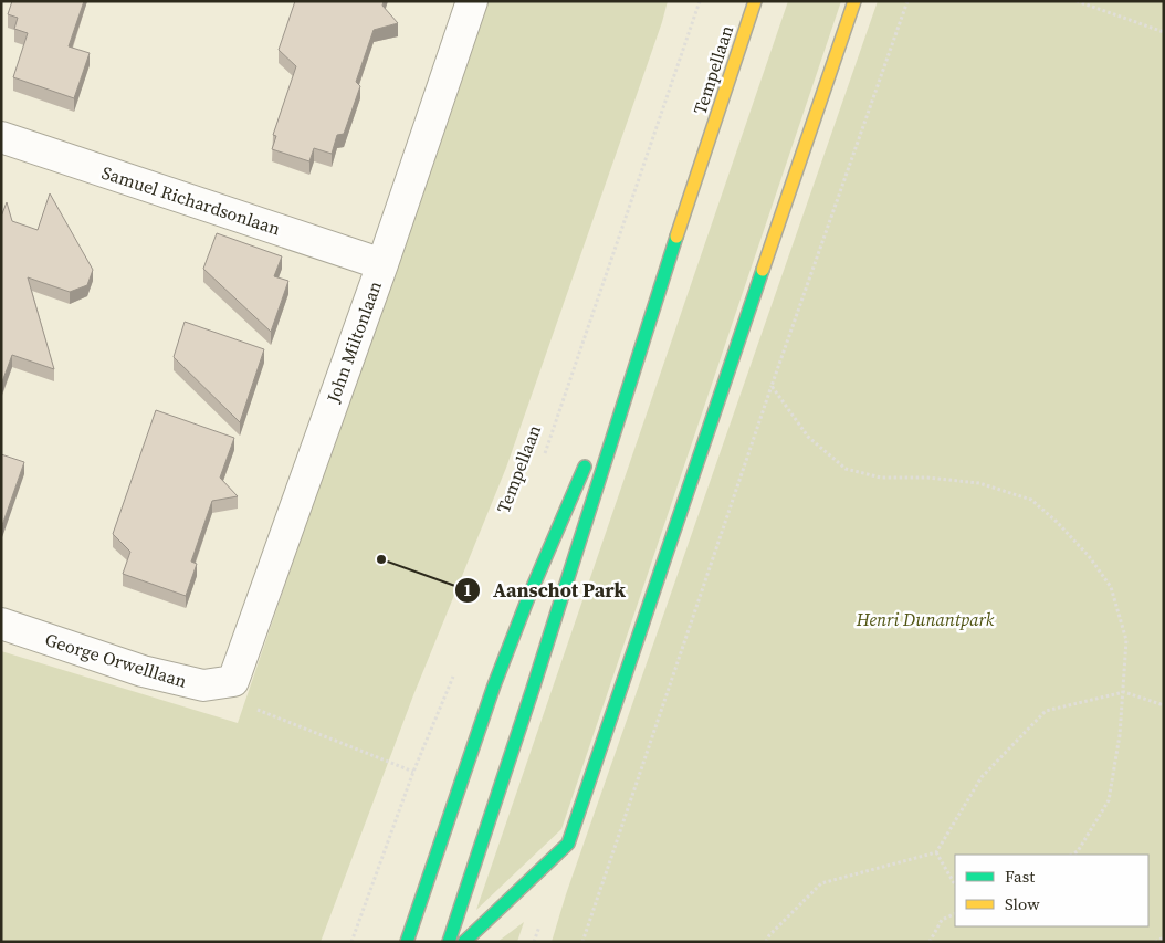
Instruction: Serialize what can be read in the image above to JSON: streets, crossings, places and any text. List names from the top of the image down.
{
  "streets": {
    "main road": ["Tempellaan"],
    "street": ["Samuel Richardsonlaan", "John Miltonlaan", "George Orwelllaan"]
  },
  "crossings": [
    ["Samuel Richardsonlaan", "John Miltonlaan"],
    ["John Miltonlaan", "George Orwelllaan"]
  ],
  "parks": ["Henri Dunantpark"],
  "places": ["Aanschot Park"],
  "legend": ["Fast", "Slow"]
}
